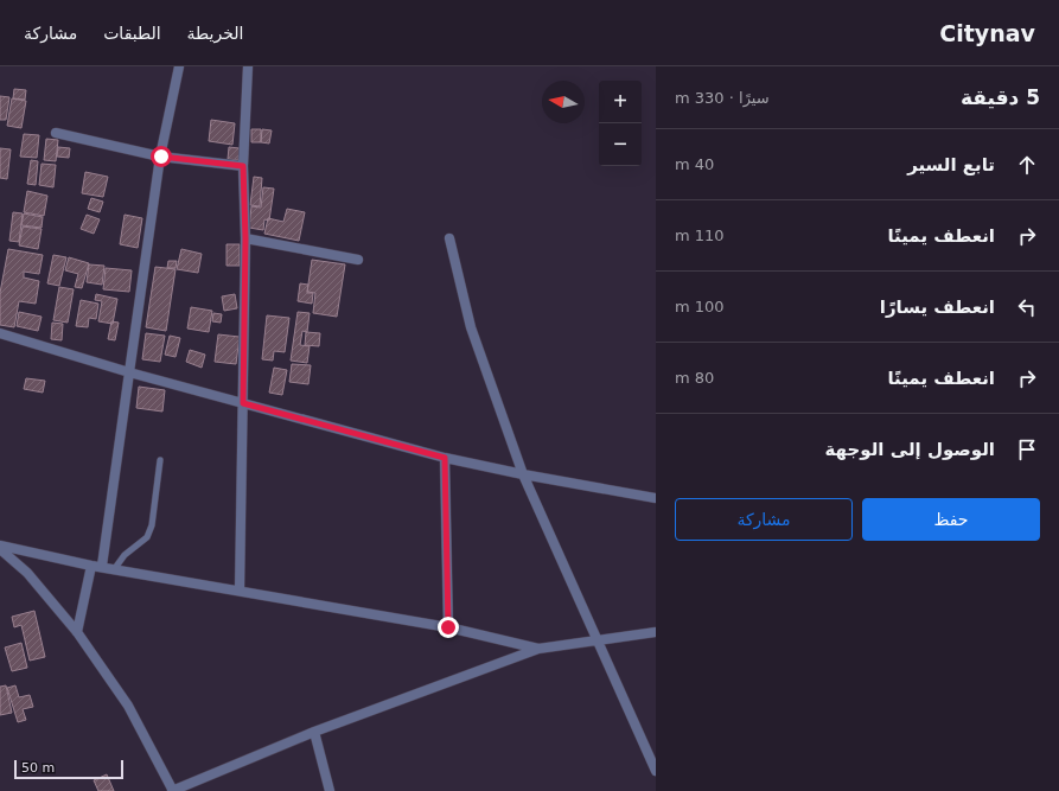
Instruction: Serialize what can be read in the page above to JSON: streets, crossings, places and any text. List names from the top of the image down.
{
  "scale_bar": "50 m",
  "north": "left",
  "page": {
    "header": "Citynav",
    "nav": ["الخريطة", "الطبقات", "مشاركة"],
    "heading": ["5 دقيقة", "سيرًا · 330 m"],
    "map_buttons": ["+", "−"],
    "list": [
      ["تابع السير", "40 m"],
      ["انعطف يمينًا", "110 m"],
      ["انعطف يسارًا", "100 m"],
      ["انعطف يمينًا", "80 m"],
      "الوصول إلى الوجهة"
    ],
    "buttons": ["حفظ", "مشاركة"],
    "scale": "50 m"
  }
}
